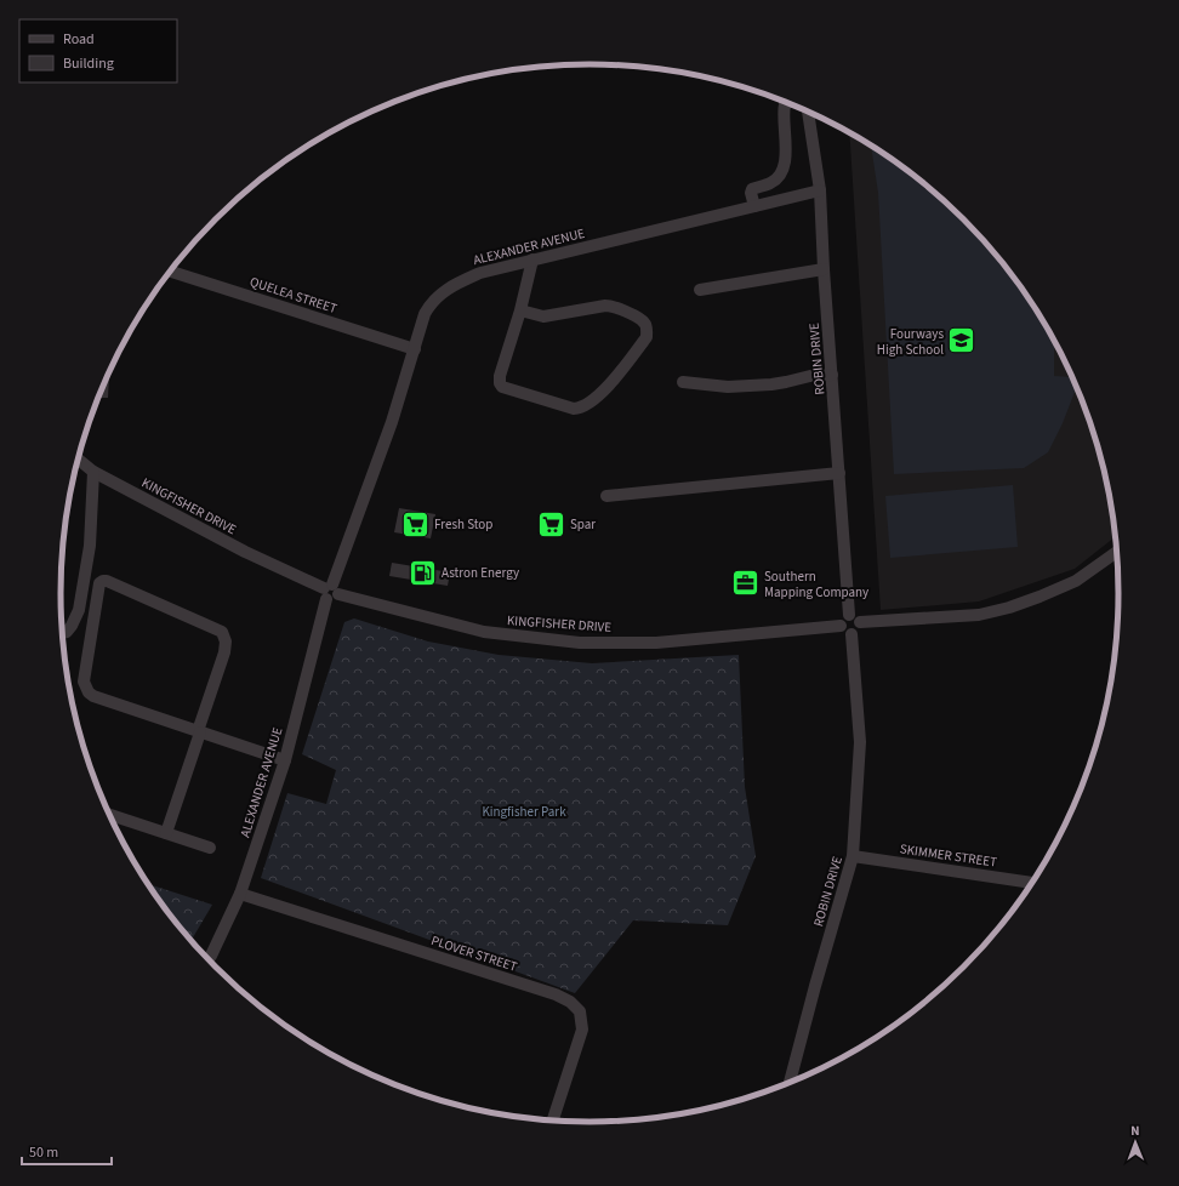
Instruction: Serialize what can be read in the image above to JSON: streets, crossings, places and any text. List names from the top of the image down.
{
  "streets": {
    "street": [
      "ALEXANDER AVENUE",
      "QUELEA STREET",
      "ROBIN DRIVE",
      "KINGFISHER DRIVE",
      "SKIMMER STREET",
      "PLOVER STREET"
    ]
  },
  "crossings": [
    ["ALEXANDER AVENUE", "QUELEA STREET"],
    ["ALEXANDER AVENUE", "ROBIN DRIVE"],
    ["ALEXANDER AVENUE", "KINGFISHER DRIVE"],
    ["ALEXANDER AVENUE", "PLOVER STREET"],
    ["ROBIN DRIVE", "KINGFISHER DRIVE"],
    ["ROBIN DRIVE", "SKIMMER STREET"]
  ],
  "parks": ["Kingfisher Park"],
  "places": {
    "school or university": ["Fourways High School"],
    "supermarket": ["Fresh Stop", "Spar"],
    "fuel station": ["Astron Energy"],
    "office": ["Southern Mapping Company"]
  },
  "legend": ["Road", "Building"],
  "scale_bar": "50 m",
  "north": "top"
}
